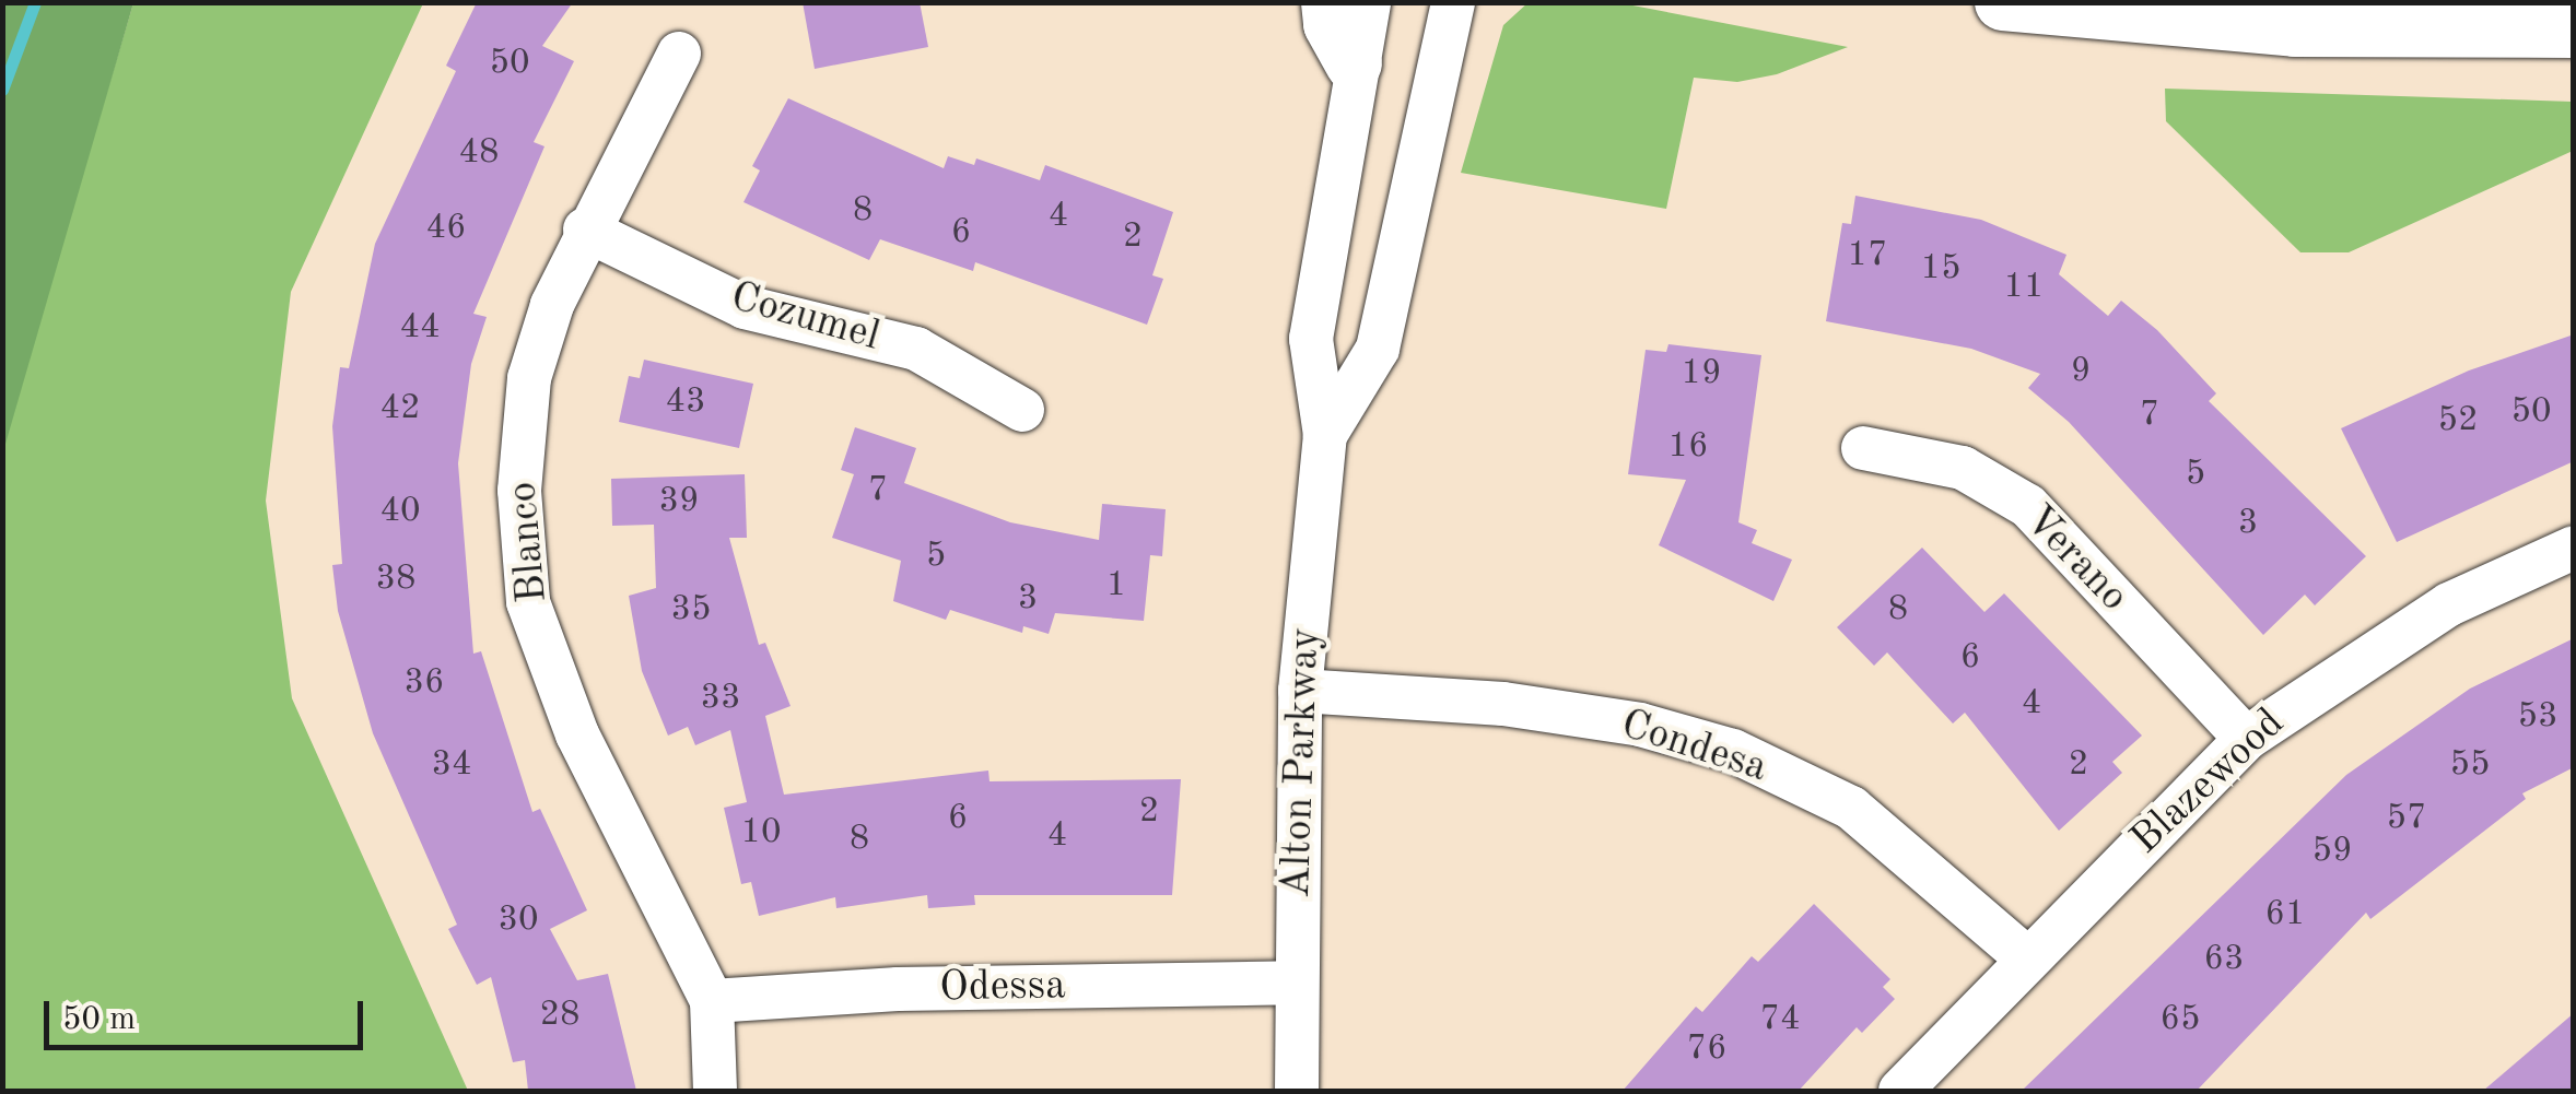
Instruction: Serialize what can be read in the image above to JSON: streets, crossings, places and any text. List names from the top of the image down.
{
  "streets": {
    "street": [
      "Cozumel",
      "Blanco",
      "Verano",
      "Condesa",
      "Alton Parkway",
      "Blazewood",
      "Odessa"
    ]
  },
  "crossings": [
    ["Cozumel", "Blanco"],
    ["Blanco", "Odessa"],
    ["Verano", "Blazewood"],
    ["Condesa", "Alton Parkway"],
    ["Condesa", "Blazewood"],
    ["Alton Parkway", "Odessa"]
  ],
  "house_numbers": [
    "50",
    "48",
    "8",
    "4",
    "46",
    "6",
    "2",
    "17",
    "15",
    "11",
    "44",
    "9",
    "19",
    "43",
    "42",
    "50",
    "7",
    "52",
    "16",
    "5",
    "7",
    "39",
    "40",
    "3",
    "5",
    "38",
    "1",
    "3",
    "35",
    "8",
    "6",
    "36",
    "33",
    "4",
    "53",
    "34",
    "2",
    "55",
    "2",
    "6",
    "57",
    "10",
    "4",
    "8",
    "59",
    "61",
    "30",
    "63",
    "28",
    "74",
    "65",
    "76"
  ],
  "scale_bar": "50 m"
}
